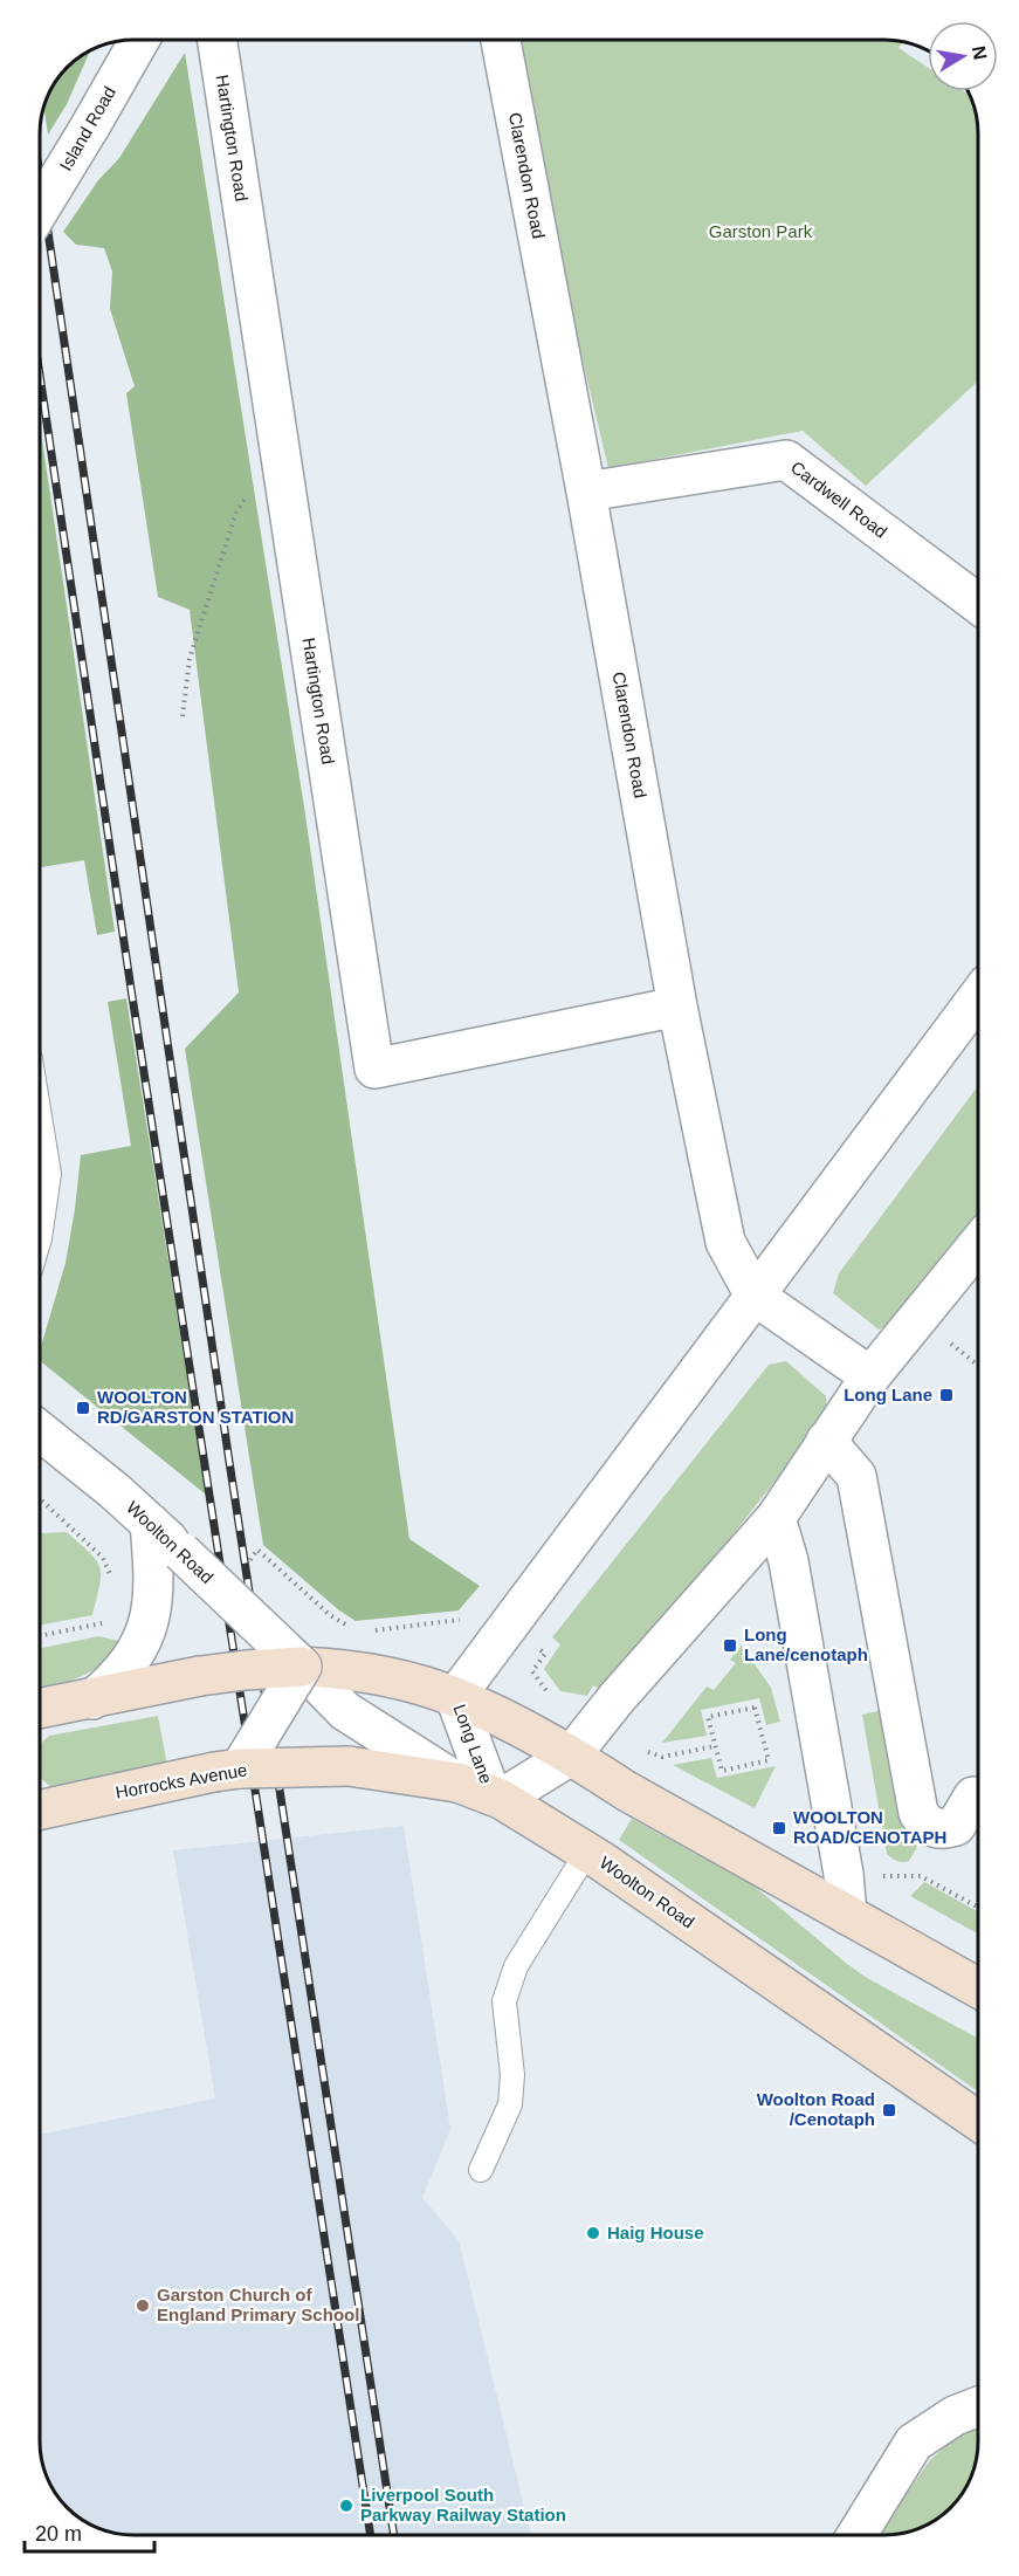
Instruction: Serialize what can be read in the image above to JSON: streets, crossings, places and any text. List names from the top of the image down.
{
  "streets": {
    "main road": ["Woolton Road", "Horrocks Avenue"],
    "street": [
      "Island Road",
      "Hartington Road",
      "Clarendon Road",
      "Cardwell Road",
      "Long Lane"
    ]
  },
  "crossings": [
    ["Hartington Road", "Clarendon Road"],
    ["Clarendon Road", "Cardwell Road"],
    ["Clarendon Road", "Long Lane"],
    ["Woolton Road", "Long Lane"],
    ["Woolton Road", "Horrocks Avenue"],
    ["Long Lane", "Horrocks Avenue"]
  ],
  "parks": ["Garston Park"],
  "places": {
    "transit": [
      "Long Lane",
      "WOOLTON RD/GARSTON STATION",
      "Long Lane/cenotaph",
      "WOOLTON ROAD/CENOTAPH",
      "Woolton Road /Cenotaph"
    ],
    "other": ["Haig House", "Garston Church of England Primary School", "Liverpool South Parkway Railway Station"]
  },
  "scale_bar": "20 m",
  "north": "right"
}
